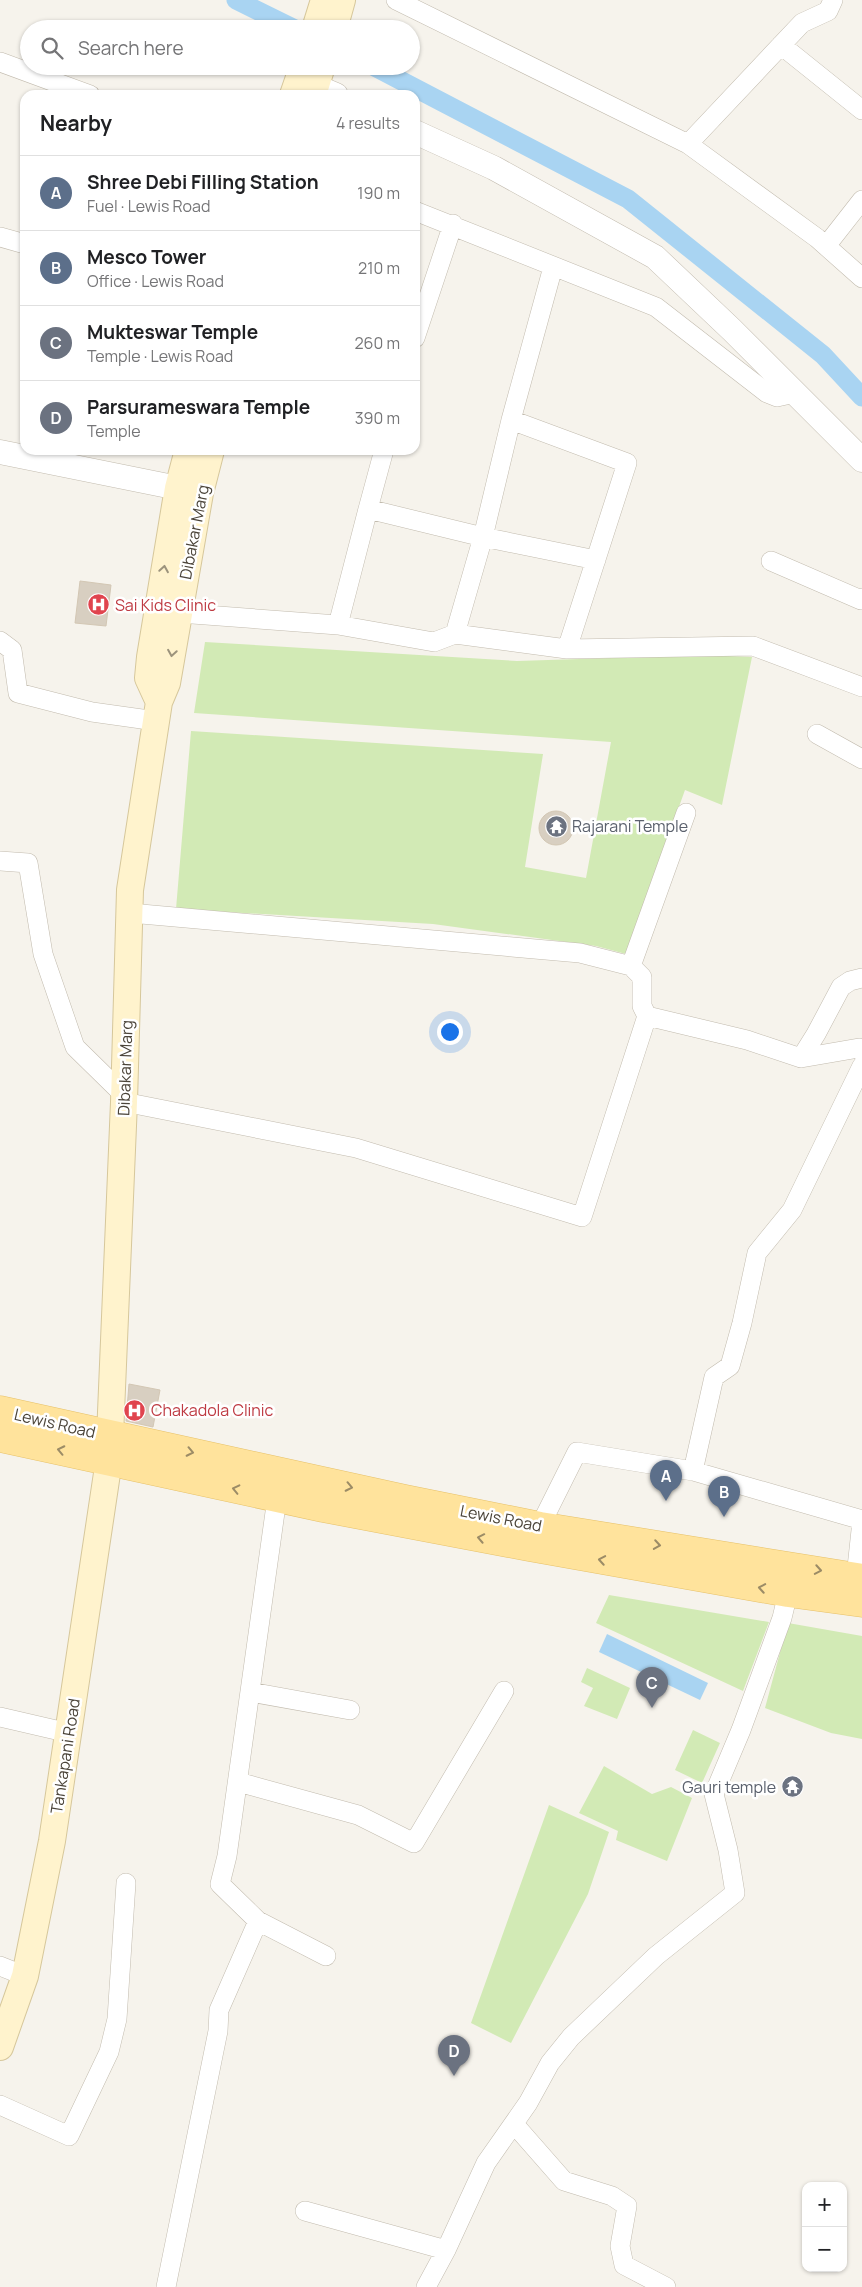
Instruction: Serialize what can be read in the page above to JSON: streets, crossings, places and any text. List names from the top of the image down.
{
  "streets": {
    "main road": ["Dibakar Marg", "Lewis Road", "Tankapani Road"]
  },
  "crossings": [
    ["Dibakar Marg", "Lewis Road"],
    ["Dibakar Marg", "Tankapani Road"],
    ["Lewis Road", "Tankapani Road"]
  ],
  "places": {
    "hospital": ["Sai Kids Clinic", "Chakadola Clinic"],
    "temple": ["Rajarani Temple", "Gauri temple"]
  },
  "page": {
    "search": "Search here",
    "heading": ["Nearby", "4 results"],
    "list": [
      {
        "mark": "A",
        "name": "Shree Debi Filling Station",
        "note": "Fuel · Lewis Road",
        "value": "190 m"
      },
      {
        "mark": "B",
        "name": "Mesco Tower",
        "note": "Office · Lewis Road",
        "value": "210 m"
      },
      {
        "mark": "C",
        "name": "Mukteswar Temple",
        "note": "Temple · Lewis Road",
        "value": "260 m"
      },
      {
        "mark": "D",
        "name": "Parsurameswara Temple",
        "note": "Temple",
        "value": "390 m"
      }
    ],
    "pins": [
      "A",
      "B",
      "C",
      "D"
    ],
    "map_buttons": ["+", "−"]
  }
}
